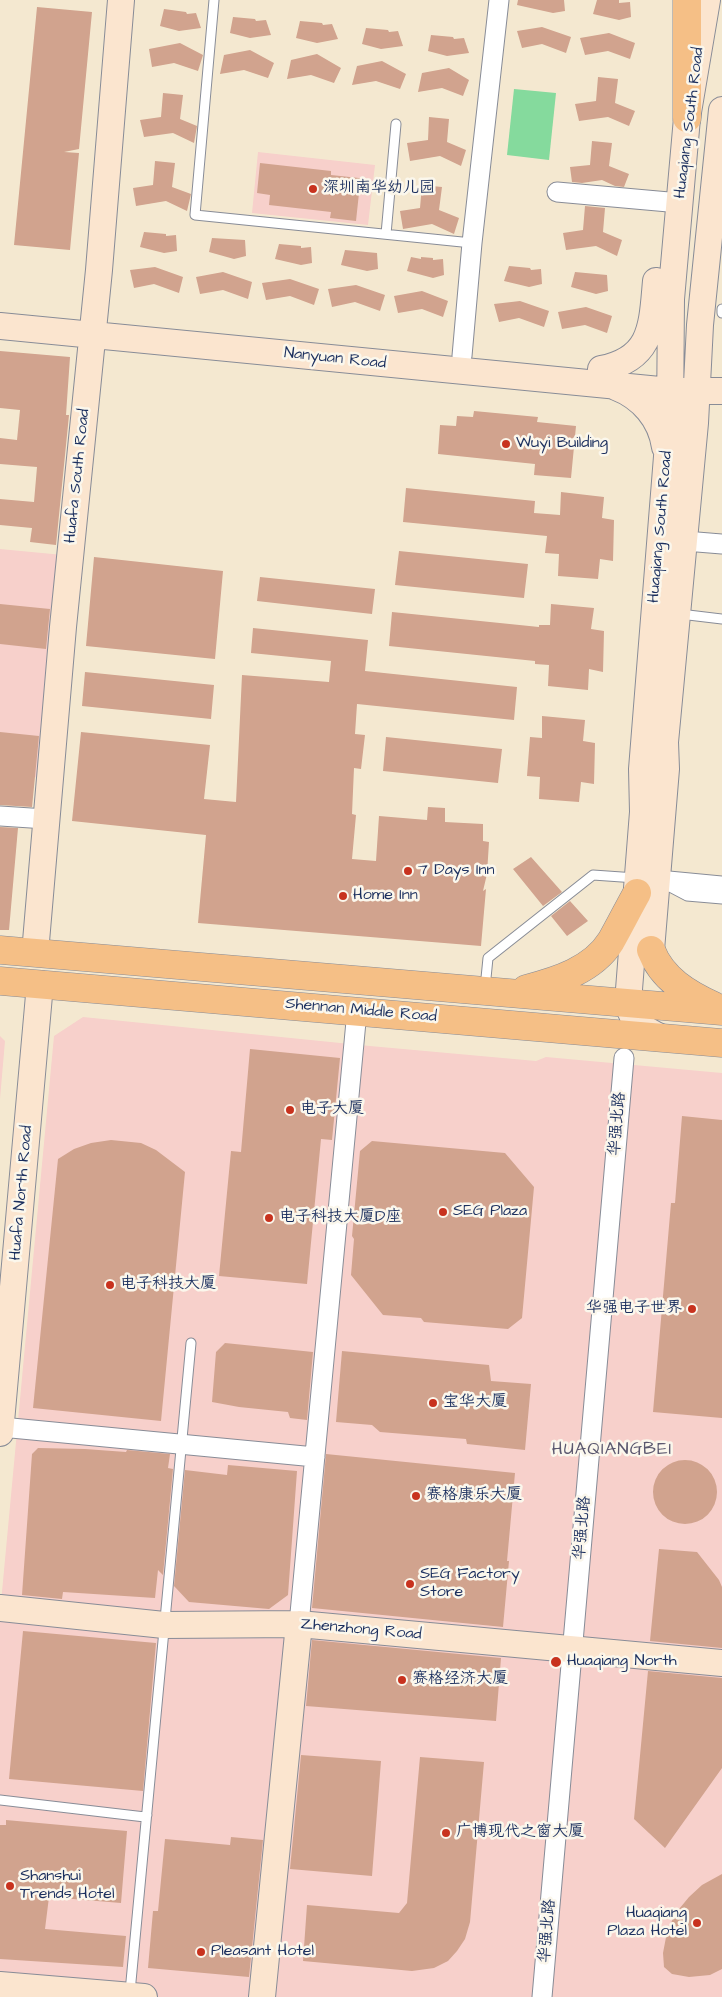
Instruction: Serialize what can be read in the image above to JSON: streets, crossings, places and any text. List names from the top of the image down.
{
  "streets": {
    "main road": [
      "Huaqiang South Road",
      "Nanyuan Road",
      "Huafa South Road",
      "Shennan Middle Road",
      "Huafa North Road",
      "Zhenzhong Road"
    ],
    "street": ["华强北路"]
  },
  "crossings": [
    ["Huaqiang South Road", "Nanyuan Road"],
    ["Huaqiang South Road", "Shennan Middle Road"],
    ["Nanyuan Road", "Huafa South Road"],
    ["Huafa South Road", "Shennan Middle Road"],
    ["Shennan Middle Road", "Huafa North Road"],
    ["华强北路", "Zhenzhong Road"]
  ],
  "districts": ["HUAQIANGBEI"],
  "places": [
    "深圳南华幼儿园",
    "Wuyi Building",
    "7 Days Inn",
    "Home Inn",
    "电子大厦",
    "SEG Plaza",
    "电子科技大厦D座",
    "电子科技大厦",
    "华强电子世界",
    "宝华大厦",
    "赛格康乐大厦",
    "SEG Factory Store",
    "Huaqiang North",
    "赛格经济大厦",
    "广博现代之窗大厦",
    "Shanshui Trends Hotel",
    "Huaqiang Plaza Hotel",
    "Pleasant Hotel"
  ]
}
